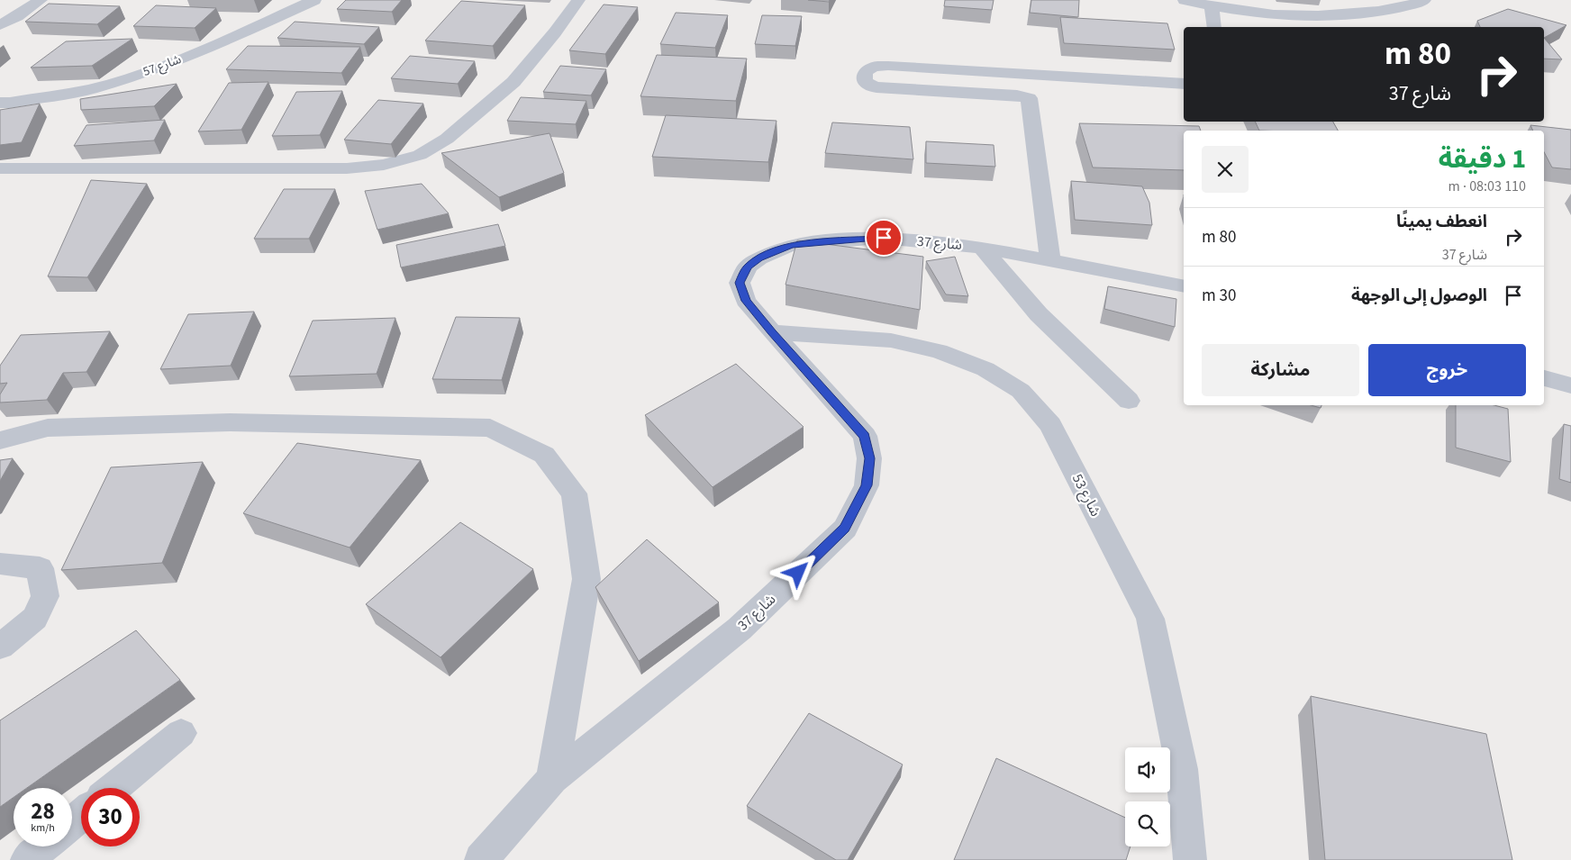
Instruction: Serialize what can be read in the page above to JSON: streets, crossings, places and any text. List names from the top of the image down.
{
  "streets": {
    "street": ["شارع 57", "شارع 37", "شارع 53"]
  },
  "crossings": [
    ["شارع 37", "شارع 53"]
  ],
  "page": {
    "turn": ["80 m", "شارع 37"],
    "heading": ["1 دقيقة", "110 m · 08:03"],
    "list": [
      {
        "name": "انعطف يمينًا",
        "note": "شارع 37",
        "value": "80 m"
      },
      {
        "name": "الوصول إلى الوجهة",
        "value": "30 m"
      }
    ],
    "buttons": ["خروج", "مشاركة"],
    "speed": "28 km/h",
    "limit": "30"
  }
}
